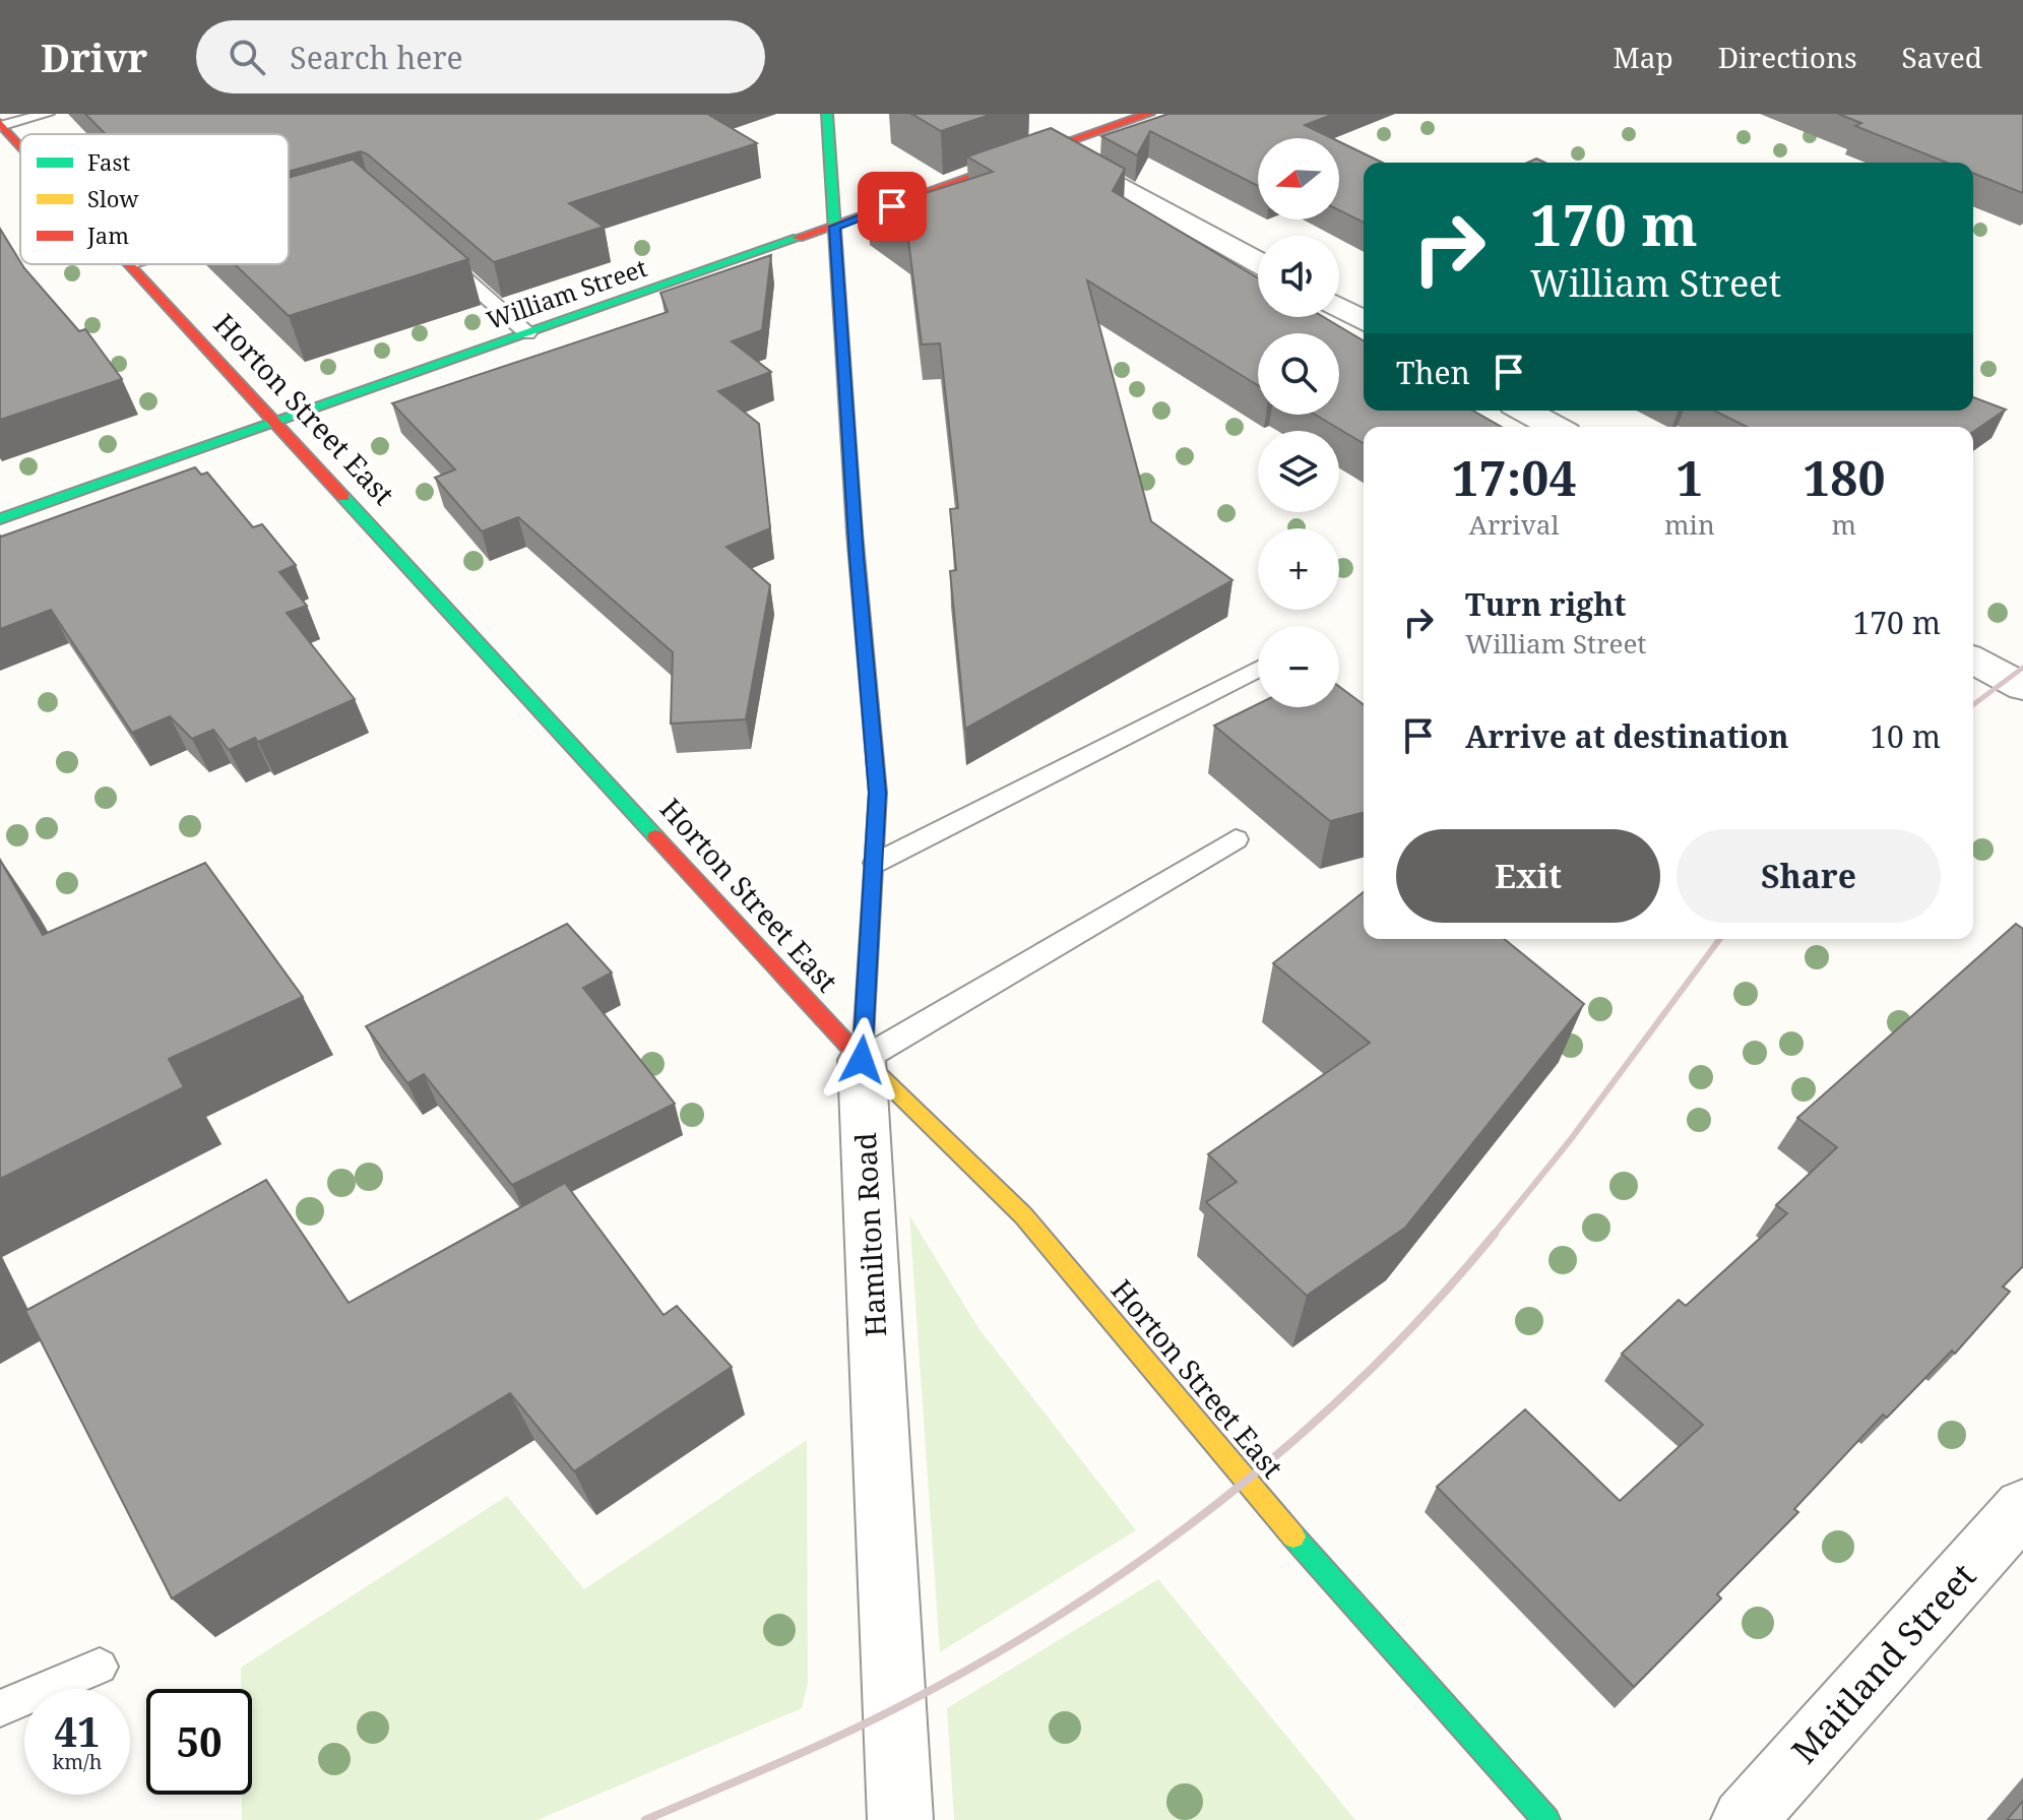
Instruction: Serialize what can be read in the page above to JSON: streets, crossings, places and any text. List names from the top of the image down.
{
  "streets": {
    "street": [
      "William Street",
      "Horton Street East",
      "Hamilton Road",
      "Maitland Street"
    ]
  },
  "crossings": [
    ["William Street", "Horton Street East"],
    ["William Street", "Hamilton Road"],
    ["Horton Street East", "Hamilton Road"]
  ],
  "legend": ["Fast", "Slow", "Jam"],
  "north": "left",
  "page": {
    "header": "Drivr",
    "search": "Search here",
    "nav": ["Map", "Directions", "Saved"],
    "map_buttons": ["+", "−"],
    "turn": ["170 m", "William Street"],
    "then": "Then",
    "eta": [
      "17:04",
      "Arrival",
      "1",
      "min",
      "180",
      "m"
    ],
    "list": [
      {
        "name": "Turn right",
        "note": "William Street",
        "value": "170 m"
      },
      {
        "name": "Arrive at destination",
        "value": "10 m"
      }
    ],
    "buttons": ["Exit", "Share"],
    "speed": "41 km/h",
    "limit": "50"
  }
}
